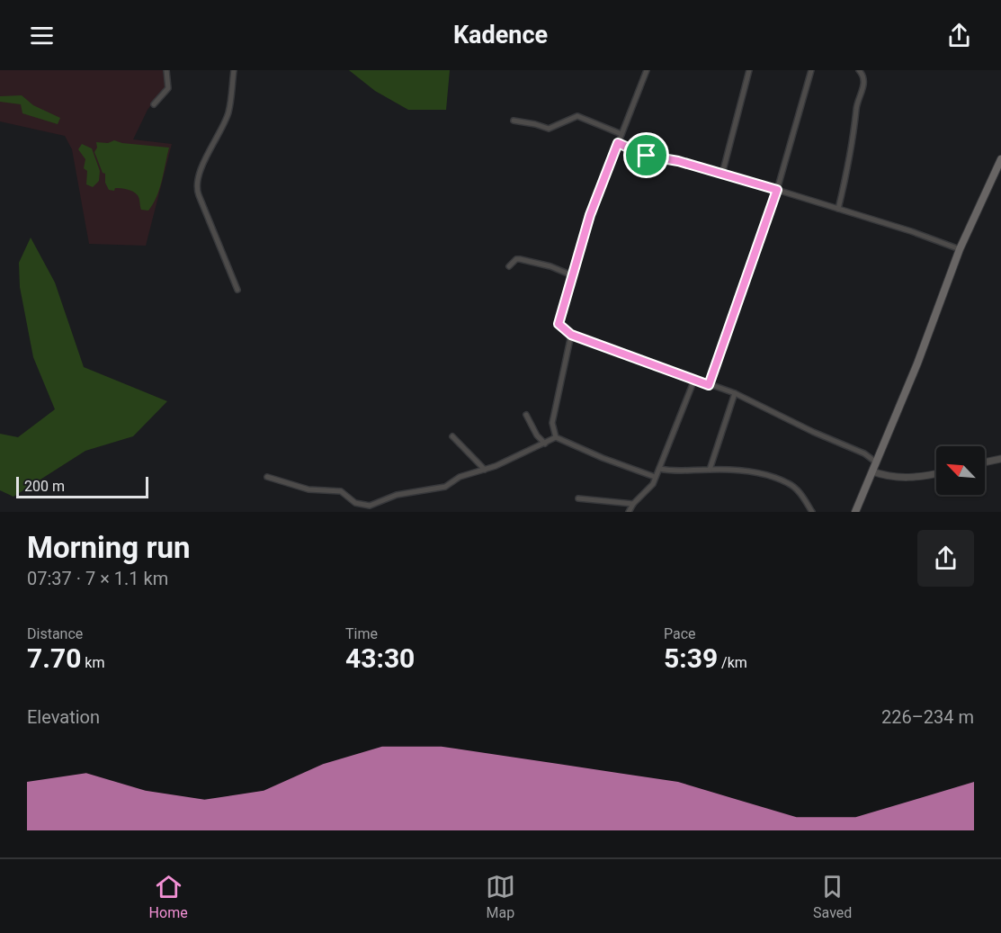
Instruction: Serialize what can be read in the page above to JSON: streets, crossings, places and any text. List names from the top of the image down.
{
  "scale_bar": "200 m",
  "north": "top left",
  "page": {
    "header": "Kadence",
    "scale": "200 m",
    "heading": ["Morning run", "07:37 · 7 × 1.1 km"],
    "stats": [
      ["Distance", "7.70 km"],
      ["Time", "43:30"],
      ["Pace", "5:39 /km"]
    ],
    "chart": ["Elevation", "226–234 m"],
    "tabs": ["Home", "Map", "Saved"]
  }
}
